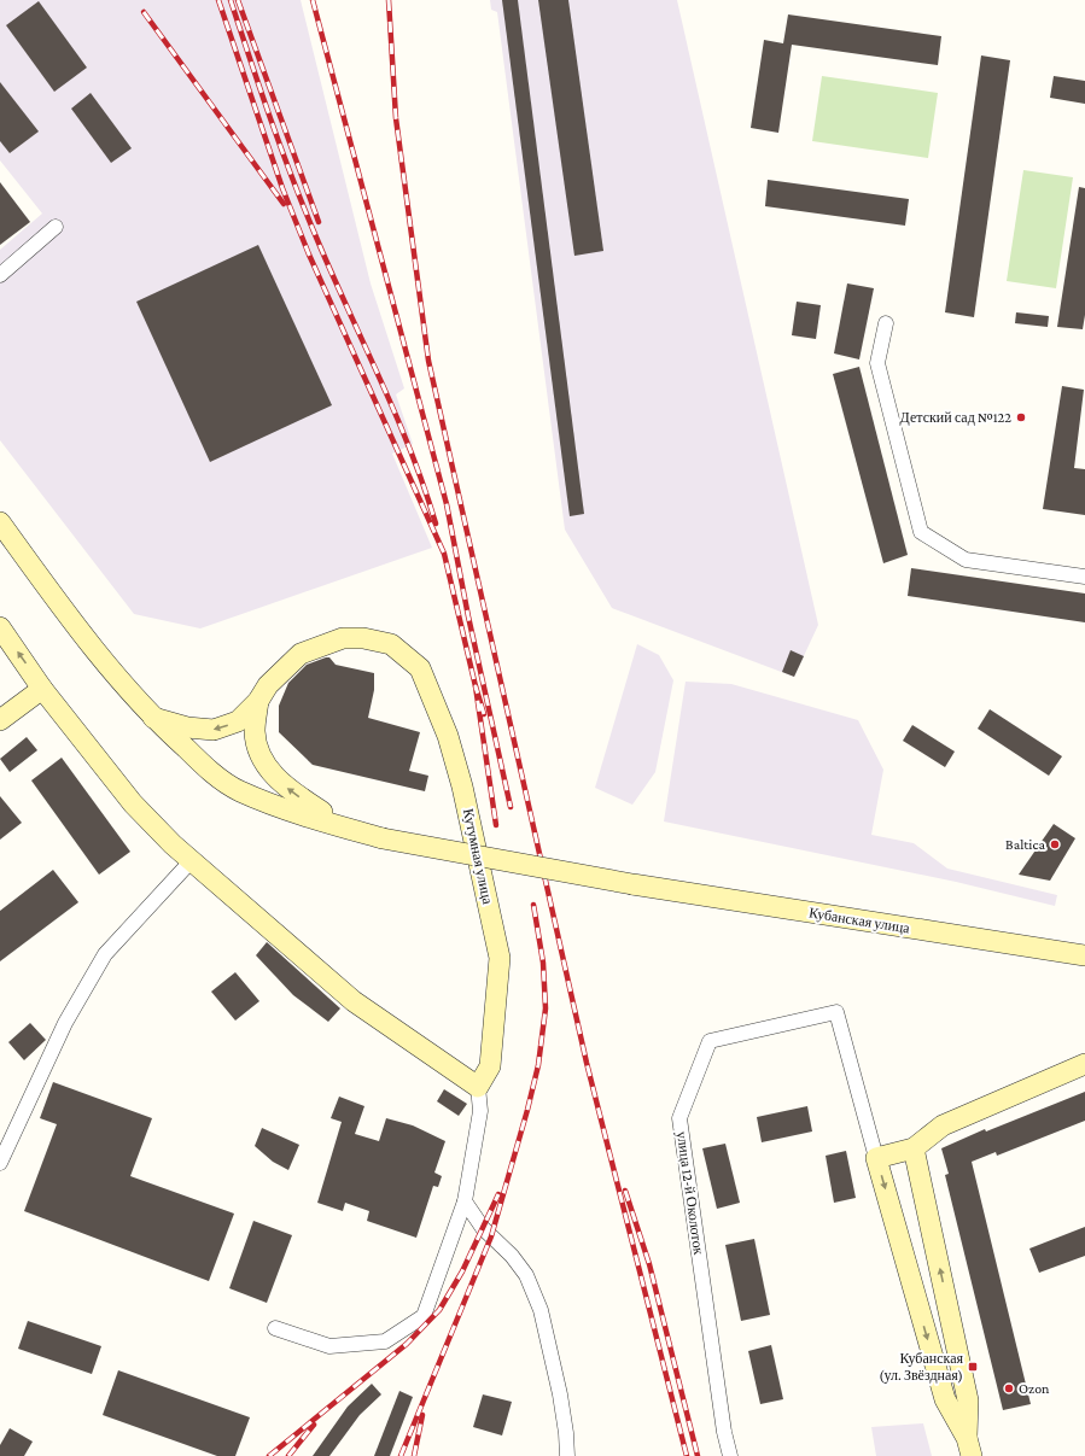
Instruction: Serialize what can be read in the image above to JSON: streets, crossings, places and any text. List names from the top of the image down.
{
  "streets": {
    "main road": ["Кутумная улица", "Кубанская улица"],
    "street": ["улица 12-й Околоток"]
  },
  "places": {
    "other": ["Детский сад №122", "Baltica", "Ozon"],
    "transit": ["Кубанская (ул. Звёздная)"]
  }
}
